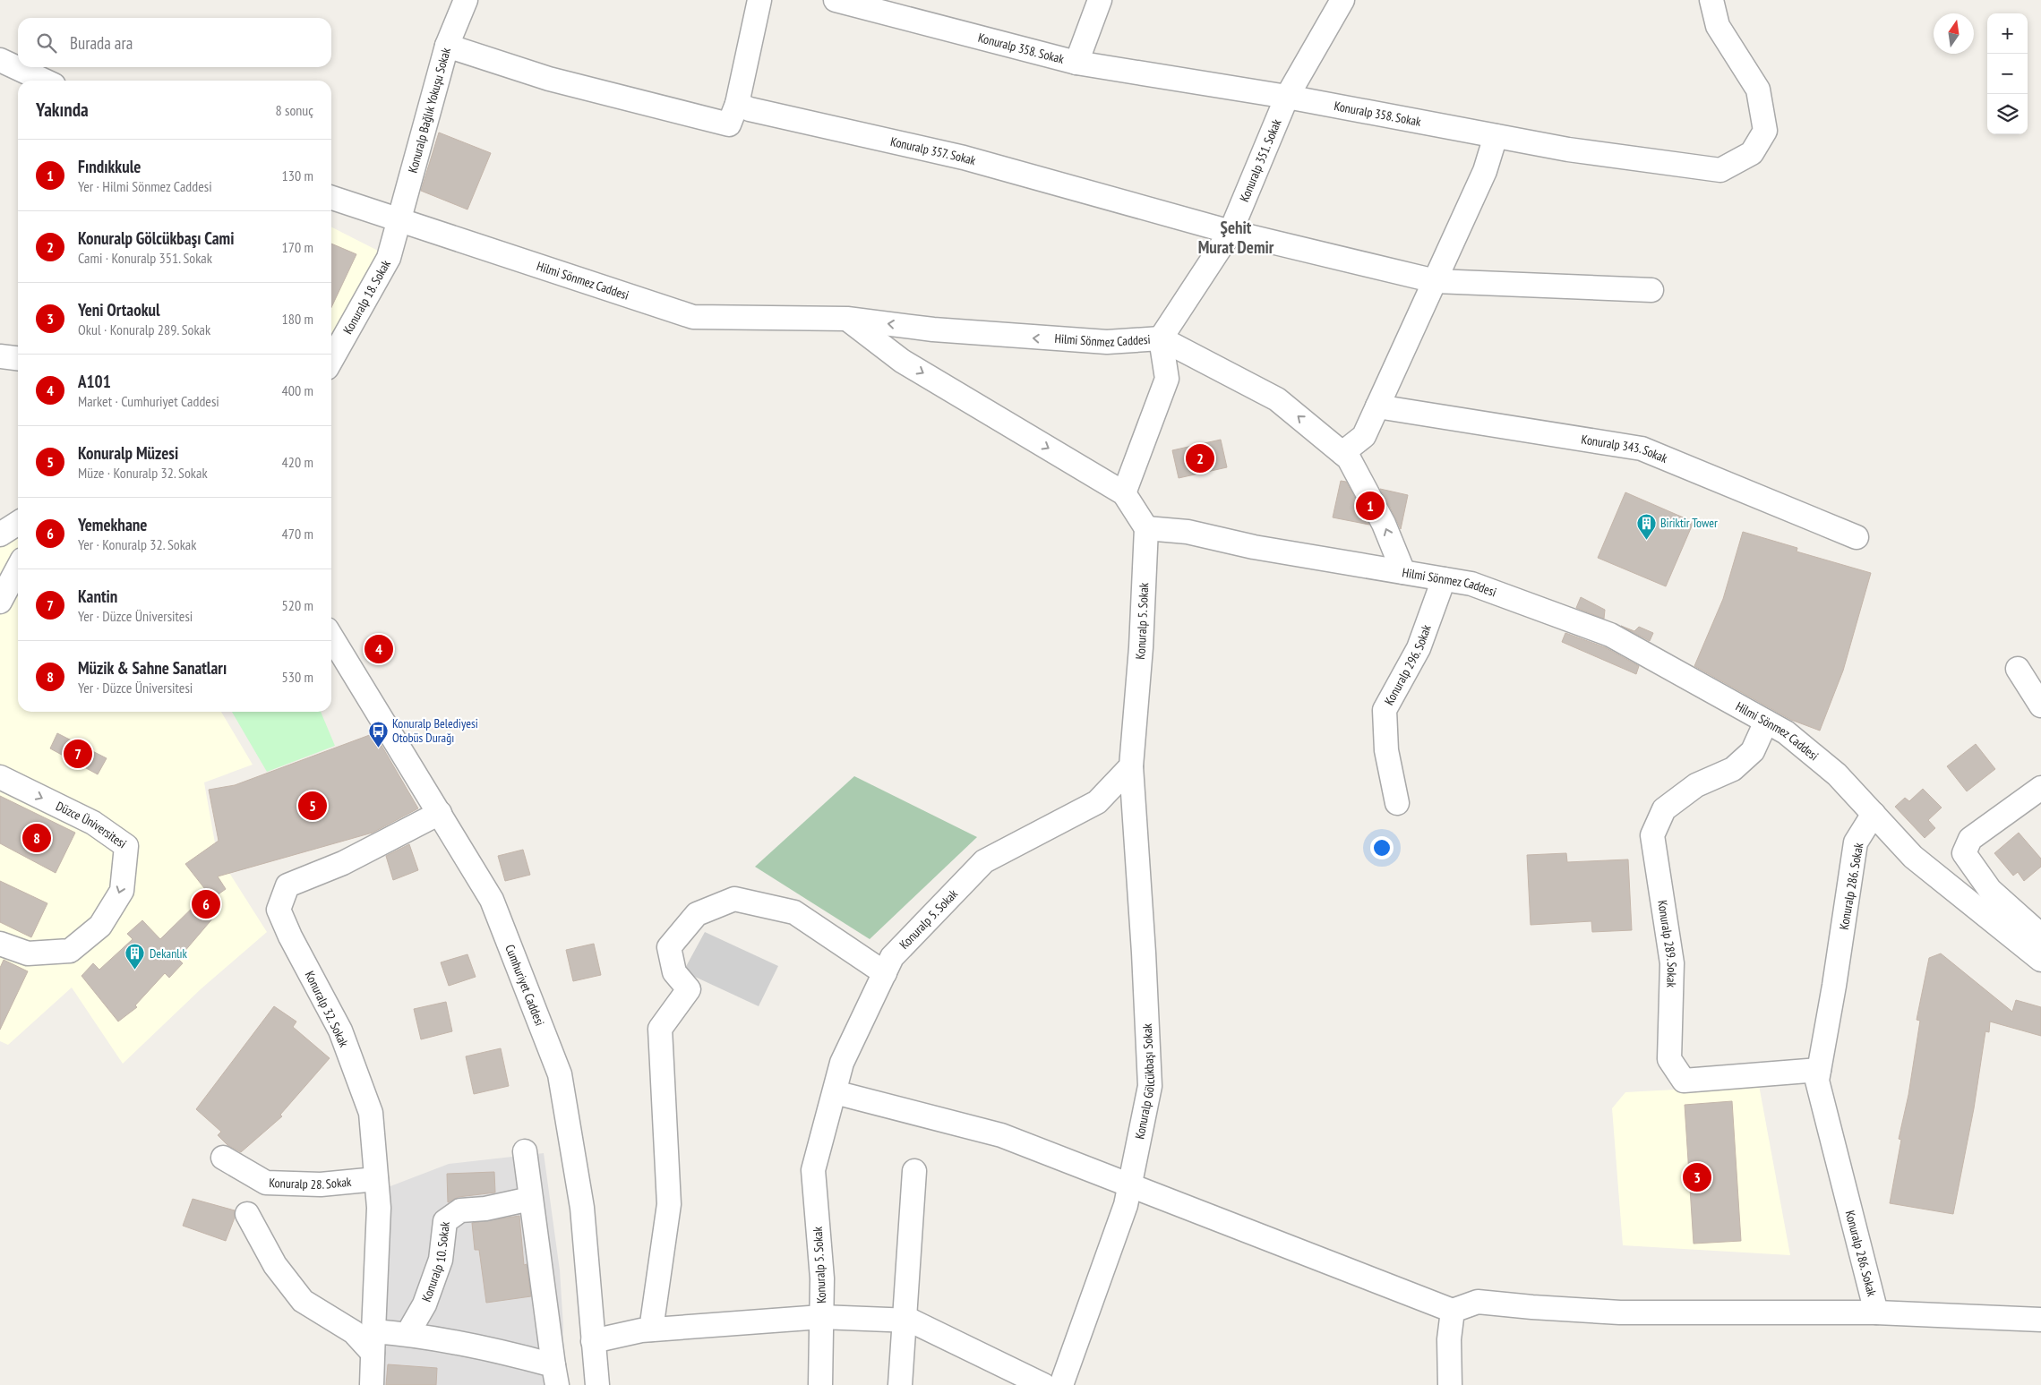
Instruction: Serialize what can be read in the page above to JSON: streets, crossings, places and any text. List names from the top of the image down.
{
  "streets": {
    "street": [
      "Konuralp 358. Sokak",
      "Konuralp Bağlık Yokuşu Sokak",
      "Konuralp 357. Sokak",
      "Konuralp 351. Sokak",
      "Hilmi Sönmez Caddesi",
      "Konuralp 18. Sokak",
      "Konuralp 343. Sokak",
      "Konuralp 5. Sokak",
      "Konuralp 296. Sokak",
      "Düzce Üniversitesi",
      "Konuralp 286. Sokak",
      "Konuralp 289. Sokak",
      "Cumhuriyet Caddesi",
      "Konuralp 32. Sokak",
      "Konuralp Gölcükbaşı Sokak",
      "Konuralp 28. Sokak",
      "Konuralp 10. Sokak"
    ]
  },
  "crossings": [
    ["Konuralp 358. Sokak", "Konuralp 351. Sokak"],
    ["Konuralp Bağlık Yokuşu Sokak", "Hilmi Sönmez Caddesi"],
    ["Konuralp Bağlık Yokuşu Sokak", "Konuralp 18. Sokak"],
    ["Konuralp 357. Sokak", "Konuralp 351. Sokak"],
    ["Konuralp 351. Sokak", "Hilmi Sönmez Caddesi"],
    ["Hilmi Sönmez Caddesi", "Konuralp 18. Sokak"],
    ["Hilmi Sönmez Caddesi", "Konuralp 296. Sokak"],
    ["Hilmi Sönmez Caddesi", "Konuralp 286. Sokak"],
    ["Hilmi Sönmez Caddesi", "Konuralp 289. Sokak"],
    ["Konuralp 5. Sokak", "Konuralp Gölcükbaşı Sokak"],
    ["Konuralp 286. Sokak", "Konuralp 289. Sokak"],
    ["Cumhuriyet Caddesi", "Konuralp 32. Sokak"],
    ["Konuralp 32. Sokak", "Konuralp 28. Sokak"]
  ],
  "districts": ["Şehit Murat Demir"],
  "places": {
    "building": ["Biriktir Tower", "Dekanlık"],
    "bus stop": ["Konuralp Belediyesi Otobüs Durağı"]
  },
  "north": "top",
  "page": {
    "map_buttons": ["+", "−"],
    "search": "Burada ara",
    "heading": ["Yakında", "8 sonuç"],
    "list": [
      {
        "mark": "1",
        "name": "Fındıkkule",
        "note": "Yer · Hilmi Sönmez Caddesi",
        "value": "130 m"
      },
      {
        "mark": "2",
        "name": "Konuralp Gölcükbaşı Cami",
        "note": "Cami · Konuralp 351. Sokak",
        "value": "170 m"
      },
      {
        "mark": "3",
        "name": "Yeni Ortaokul",
        "note": "Okul · Konuralp 289. Sokak",
        "value": "180 m"
      },
      {
        "mark": "4",
        "name": "A101",
        "note": "Market · Cumhuriyet Caddesi",
        "value": "400 m"
      },
      {
        "mark": "5",
        "name": "Konuralp Müzesi",
        "note": "Müze · Konuralp 32. Sokak",
        "value": "420 m"
      },
      {
        "mark": "6",
        "name": "Yemekhane",
        "note": "Yer · Konuralp 32. Sokak",
        "value": "470 m"
      },
      {
        "mark": "7",
        "name": "Kantin",
        "note": "Yer · Düzce Üniversitesi",
        "value": "520 m"
      },
      {
        "mark": "8",
        "name": "Müzik & Sahne Sanatları",
        "note": "Yer · Düzce Üniversitesi",
        "value": "530 m"
      }
    ],
    "pins": [
      "2",
      "1",
      "4",
      "7",
      "5",
      "8",
      "6",
      "3"
    ]
  }
}
